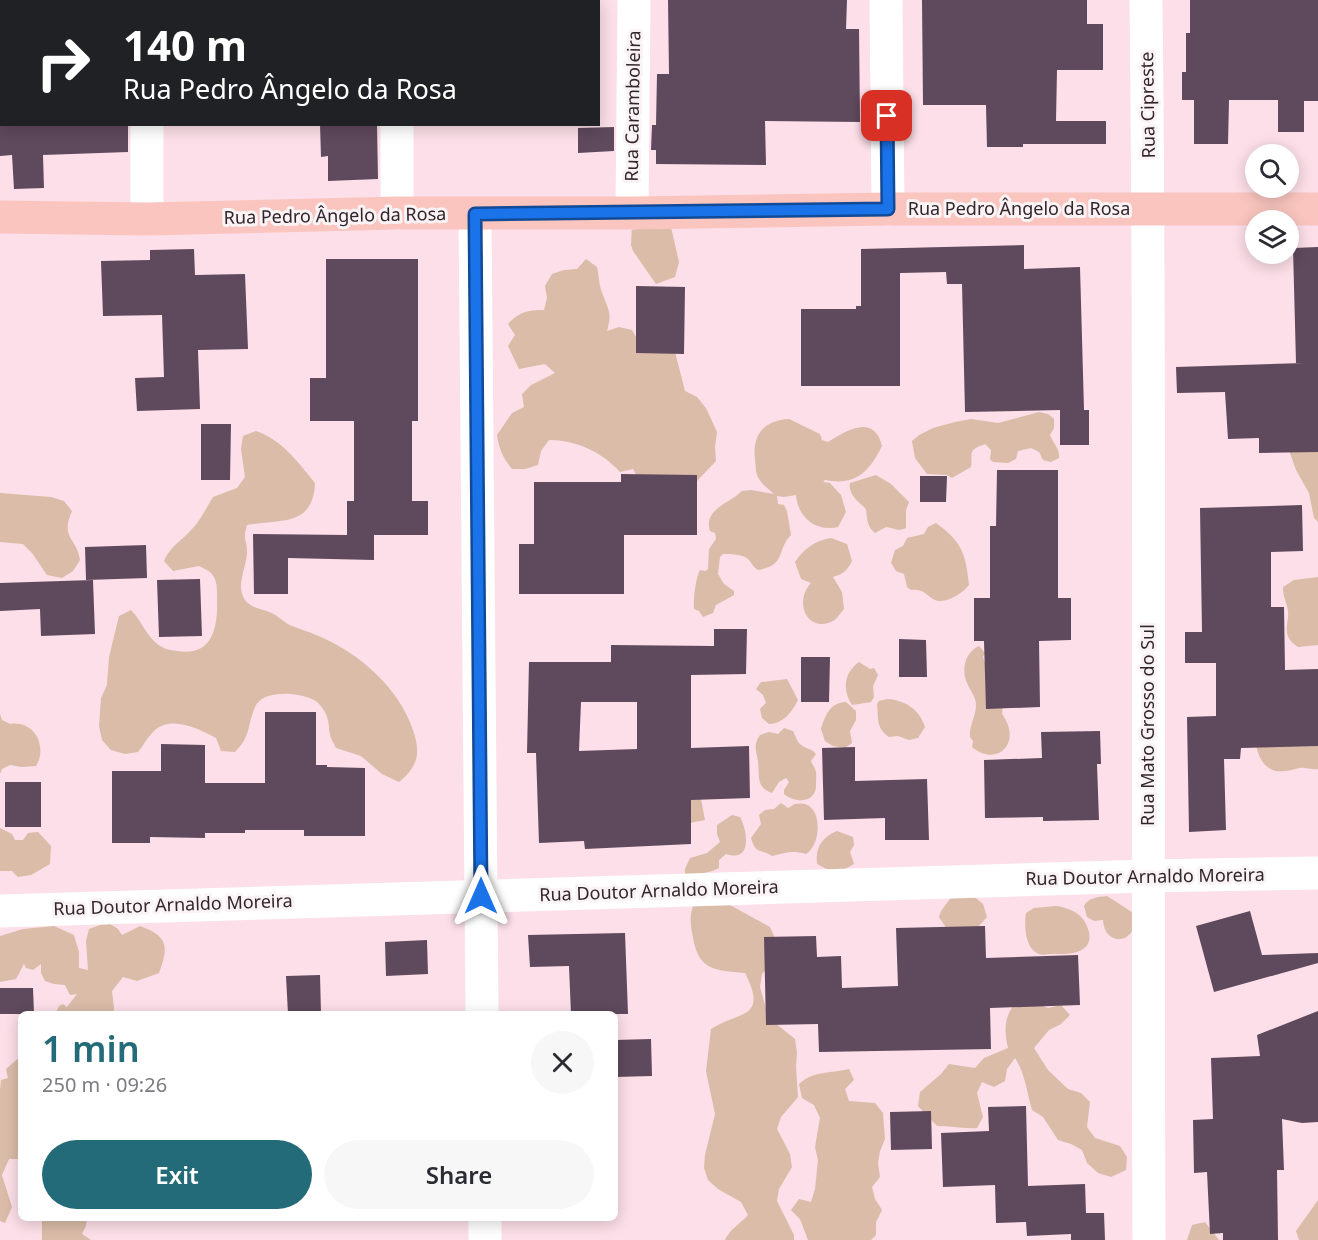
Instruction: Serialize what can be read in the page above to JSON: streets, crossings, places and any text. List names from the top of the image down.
{
  "streets": {
    "main road": ["Rua Pedro Ângelo da Rosa"],
    "street": [
      "Rua Cipreste",
      "Rua Caramboleira",
      "Rua Mato Grosso do Sul",
      "Rua Doutor Arnaldo Moreira"
    ]
  },
  "crossings": [
    ["Rua Cipreste", "Rua Pedro Ângelo da Rosa"],
    ["Rua Cipreste", "Rua Mato Grosso do Sul"],
    ["Rua Caramboleira", "Rua Pedro Ângelo da Rosa"],
    ["Rua Pedro Ângelo da Rosa", "Rua Mato Grosso do Sul"],
    ["Rua Mato Grosso do Sul", "Rua Doutor Arnaldo Moreira"]
  ],
  "page": {
    "turn": ["140 m", "Rua Pedro Ângelo da Rosa"],
    "heading": ["1 min", "250 m · 09:26"],
    "buttons": ["Exit", "Share"]
  }
}
